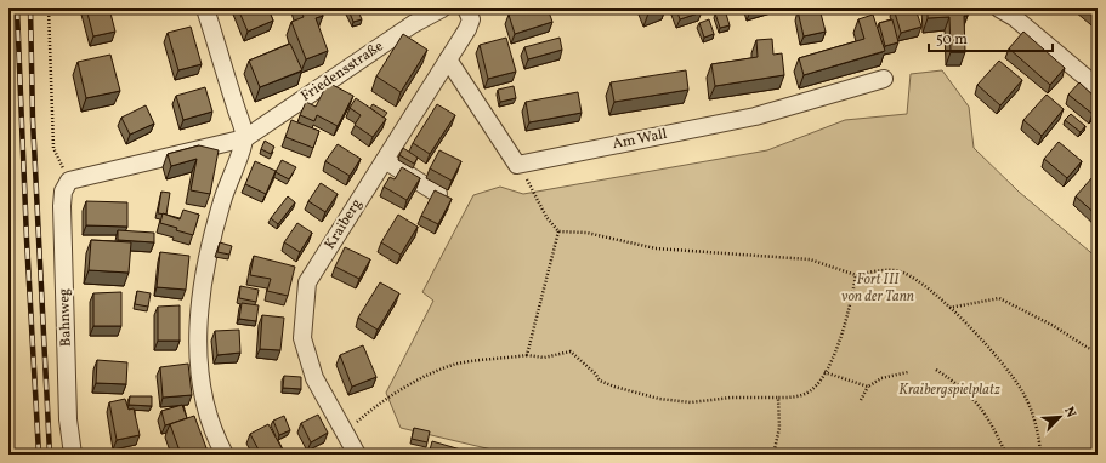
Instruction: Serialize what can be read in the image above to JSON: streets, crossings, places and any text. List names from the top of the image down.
{
  "streets": {
    "street": [
      "Friedensstraße",
      "Am Wall",
      "Kraiberg",
      "Bahnweg"
    ]
  },
  "parks": ["Fort III von der Tann", "Kraibergspielplatz"],
  "scale_bar": "50 m",
  "north": "top right"
}
